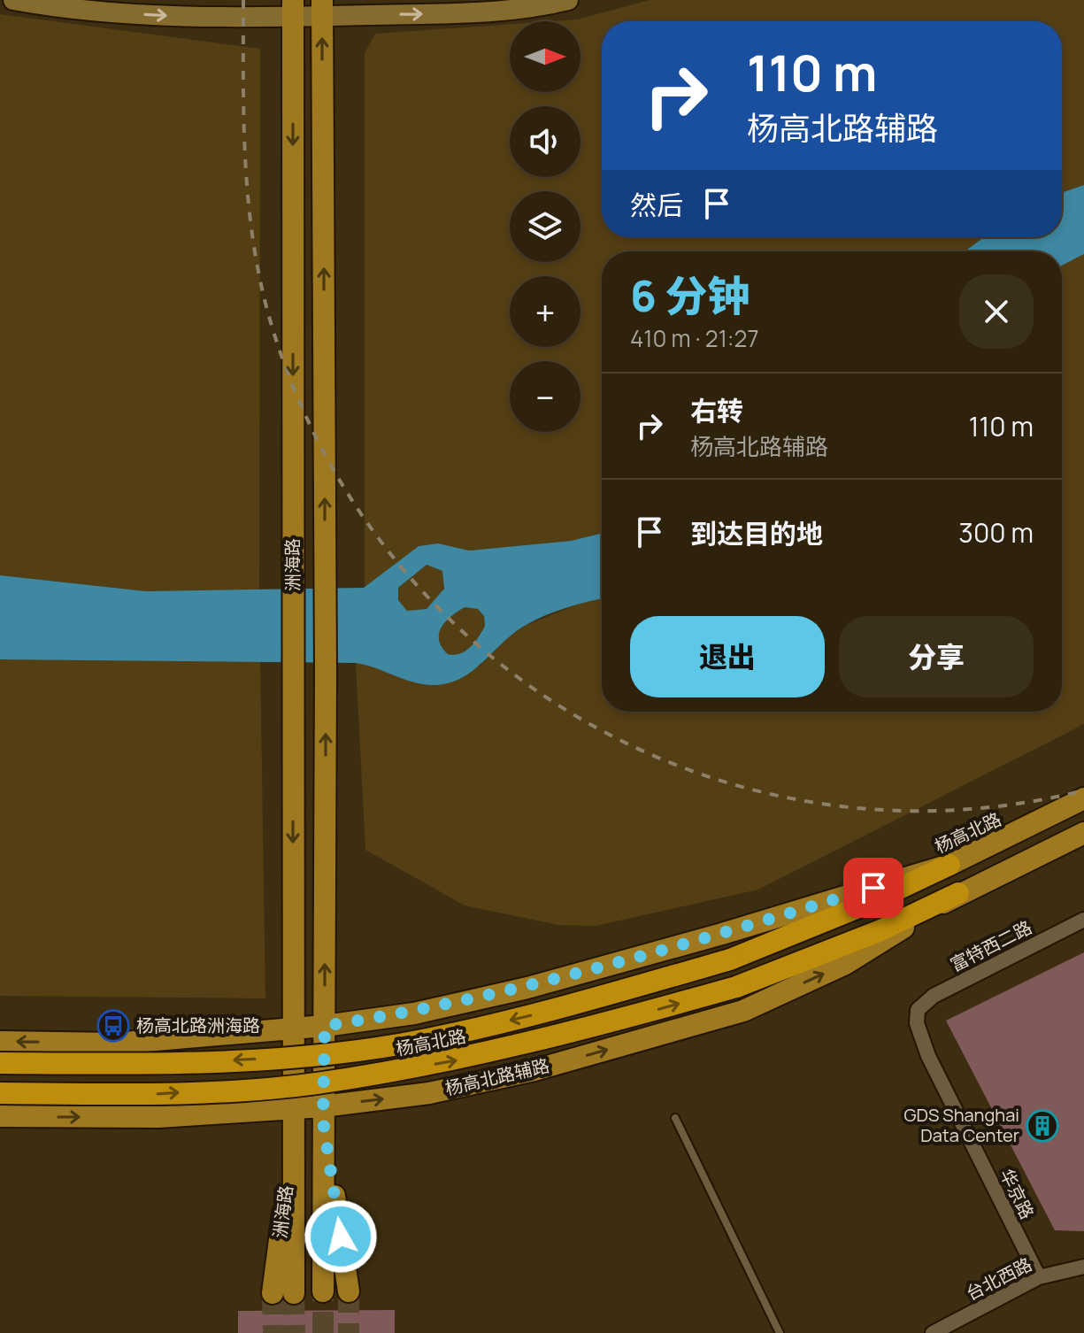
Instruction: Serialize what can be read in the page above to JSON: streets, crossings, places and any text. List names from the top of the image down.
{
  "streets": {
    "highway": ["杨高北路"],
    "main road": ["洲海路", "杨高北路辅路"],
    "street": ["富特西二路", "华京路", "台北西路"]
  },
  "crossings": [
    ["洲海路", "杨高北路辅路"],
    ["杨高北路", "杨高北路辅路"],
    ["富特西二路", "华京路"],
    ["华京路", "台北西路"]
  ],
  "places": {
    "bus stop": ["杨高北路洲海路"],
    "building": ["GDS Shanghai Data Center"]
  },
  "north": "right",
  "page": {
    "map_buttons": ["+", "−"],
    "turn": ["110 m", "杨高北路辅路"],
    "then": "然后",
    "heading": ["6 分钟", "410 m · 21:27"],
    "list": [
      {
        "name": "右转",
        "note": "杨高北路辅路",
        "value": "110 m"
      },
      {
        "name": "到达目的地",
        "value": "300 m"
      }
    ],
    "buttons": ["退出", "分享"]
  }
}
